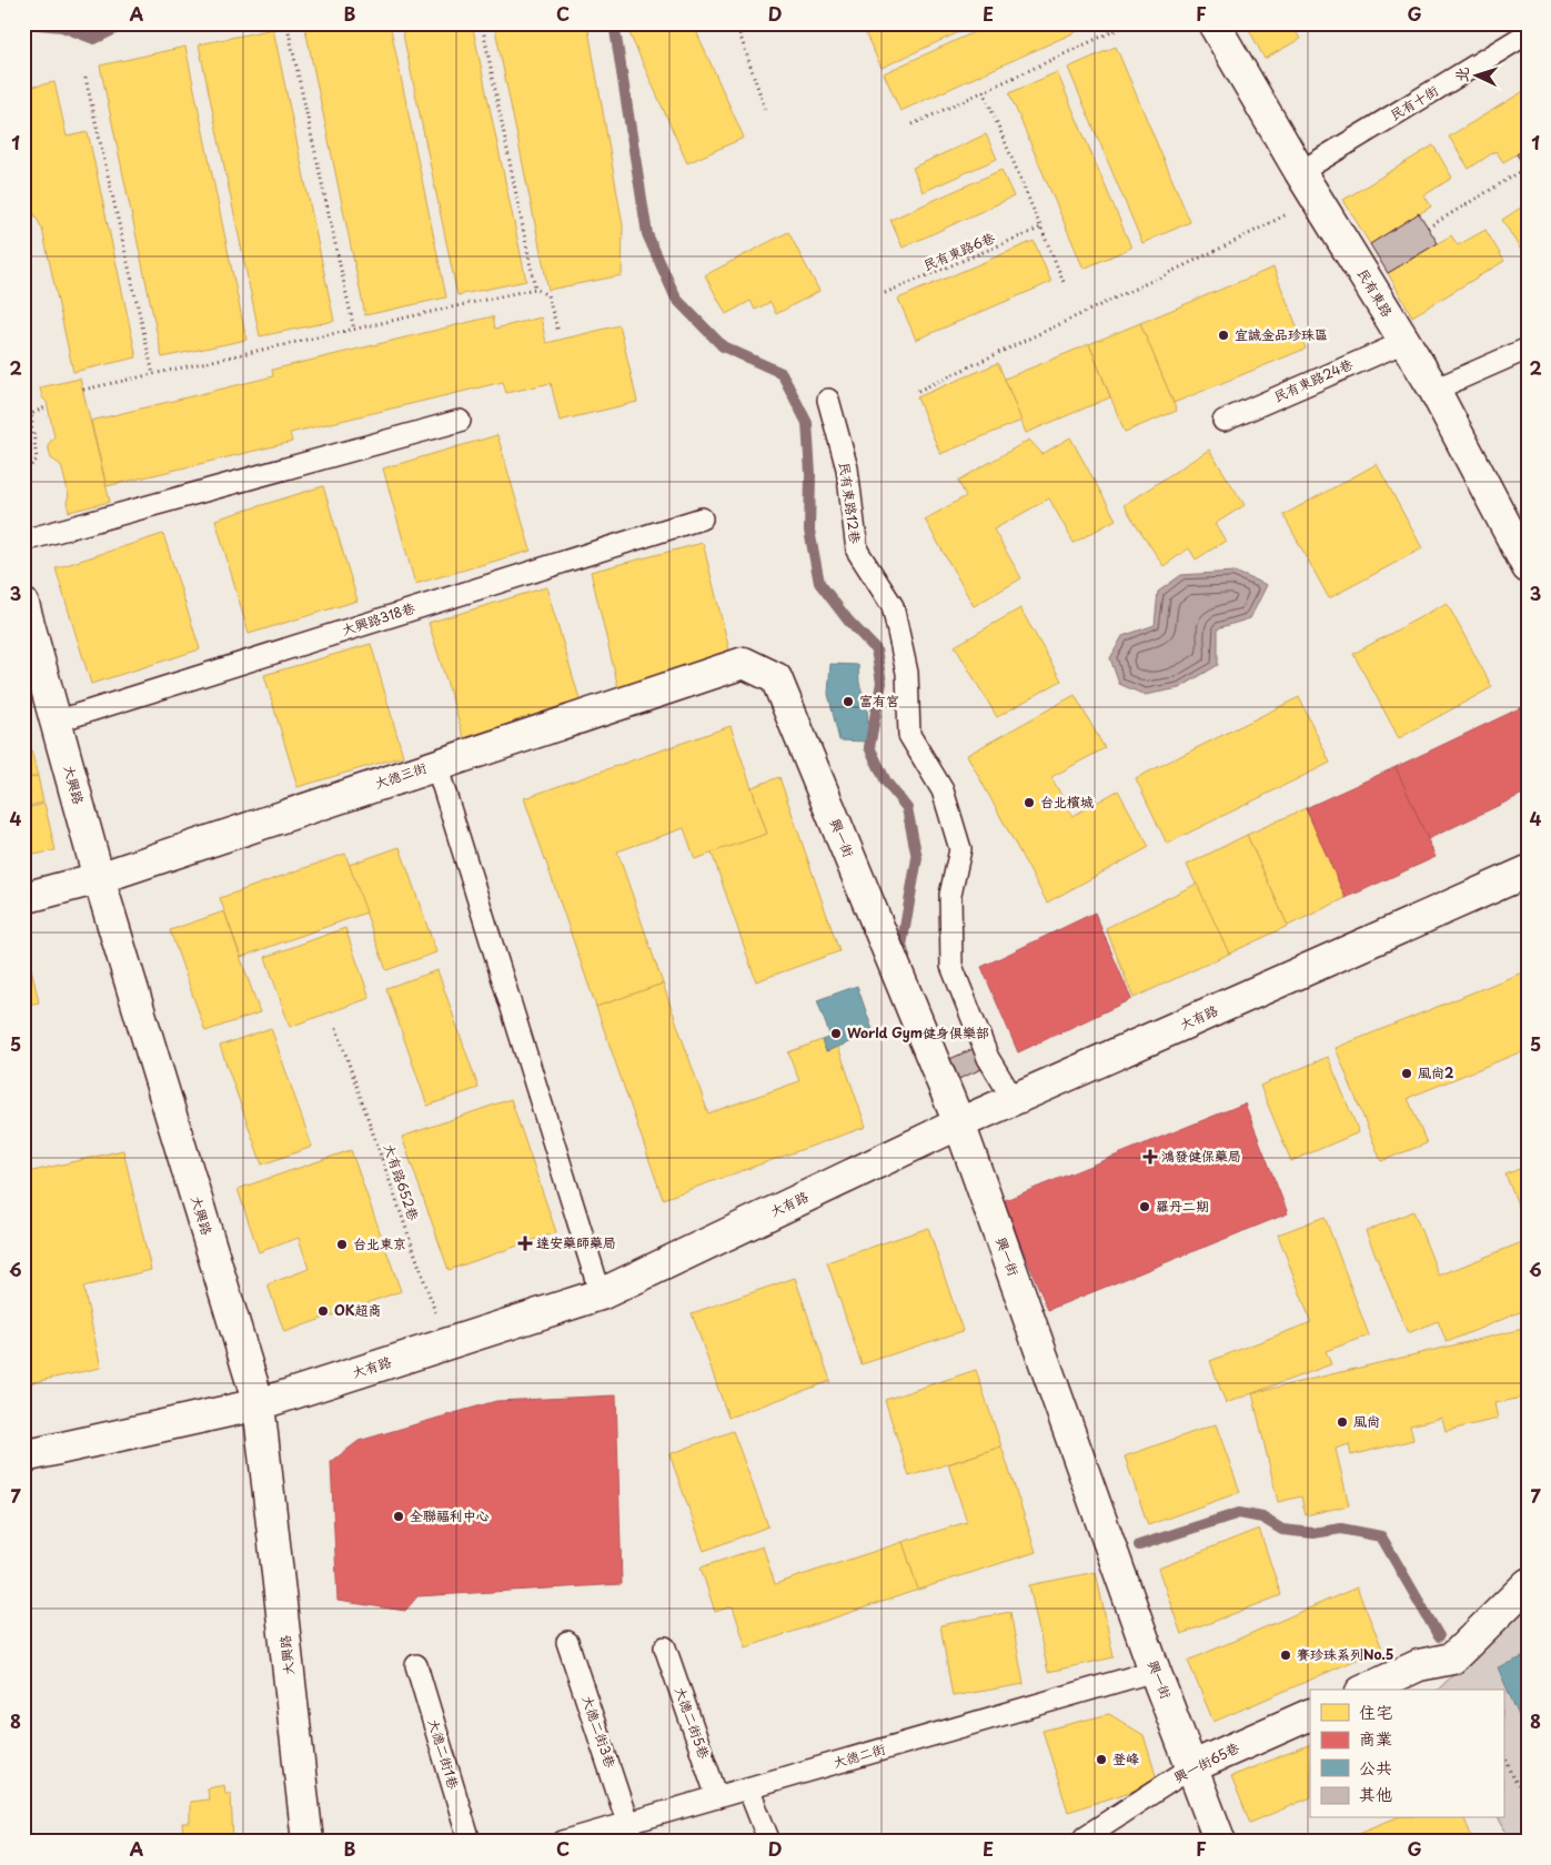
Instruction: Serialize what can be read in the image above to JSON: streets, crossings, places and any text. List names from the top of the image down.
{
  "streets": {
    "street": [
      "民有東路",
      "大德三街",
      "大興路",
      "興一街",
      "大有路",
      "興一街65巷"
    ],
    "lane": [
      "民有十街",
      "民有東路24巷",
      "民有東路12巷",
      "大興路318巷",
      "大德二街5巷",
      "大德二街3巷",
      "大德二街1巷",
      "大德二街"
    ],
    "path": ["民有東路6巷", "大有路652巷"]
  },
  "crossings": [
    ["民有十街", "民有東路"],
    ["民有東路", "民有東路24巷"],
    ["民有東路12巷", "大有路"],
    ["大興路318巷", "大興路"],
    ["大德三街", "大興路"],
    ["大德三街", "興一街"],
    ["大興路", "大有路"],
    ["興一街", "大有路"],
    ["興一街", "大德二街"],
    ["興一街", "興一街65巷"],
    ["大有路", "大有路652巷"],
    ["大德二街5巷", "大德二街"],
    ["大德二街3巷", "大德二街"]
  ],
  "places": {
    "other": [
      "宜誠金品珍珠區",
      "富有宮",
      "台北檳城",
      "World Gym健身俱樂部",
      "風尚2",
      "羅丹二期",
      "台北東京",
      "OK超商",
      "風尚",
      "全聯福利中心",
      "賽珍珠系列No.5",
      "登峰"
    ],
    "health": ["鴻發健保藥局", "達安藥師藥局"]
  },
  "legend": [
    "住宅",
    "商業",
    "公共",
    "其他"
  ],
  "north": "left",
  "grid": {
    "columns": [
      "A",
      "B",
      "C",
      "D",
      "E",
      "F",
      "G"
    ],
    "rows": [
      "1",
      "2",
      "3",
      "4",
      "5",
      "6",
      "7",
      "8"
    ]
  }
}
